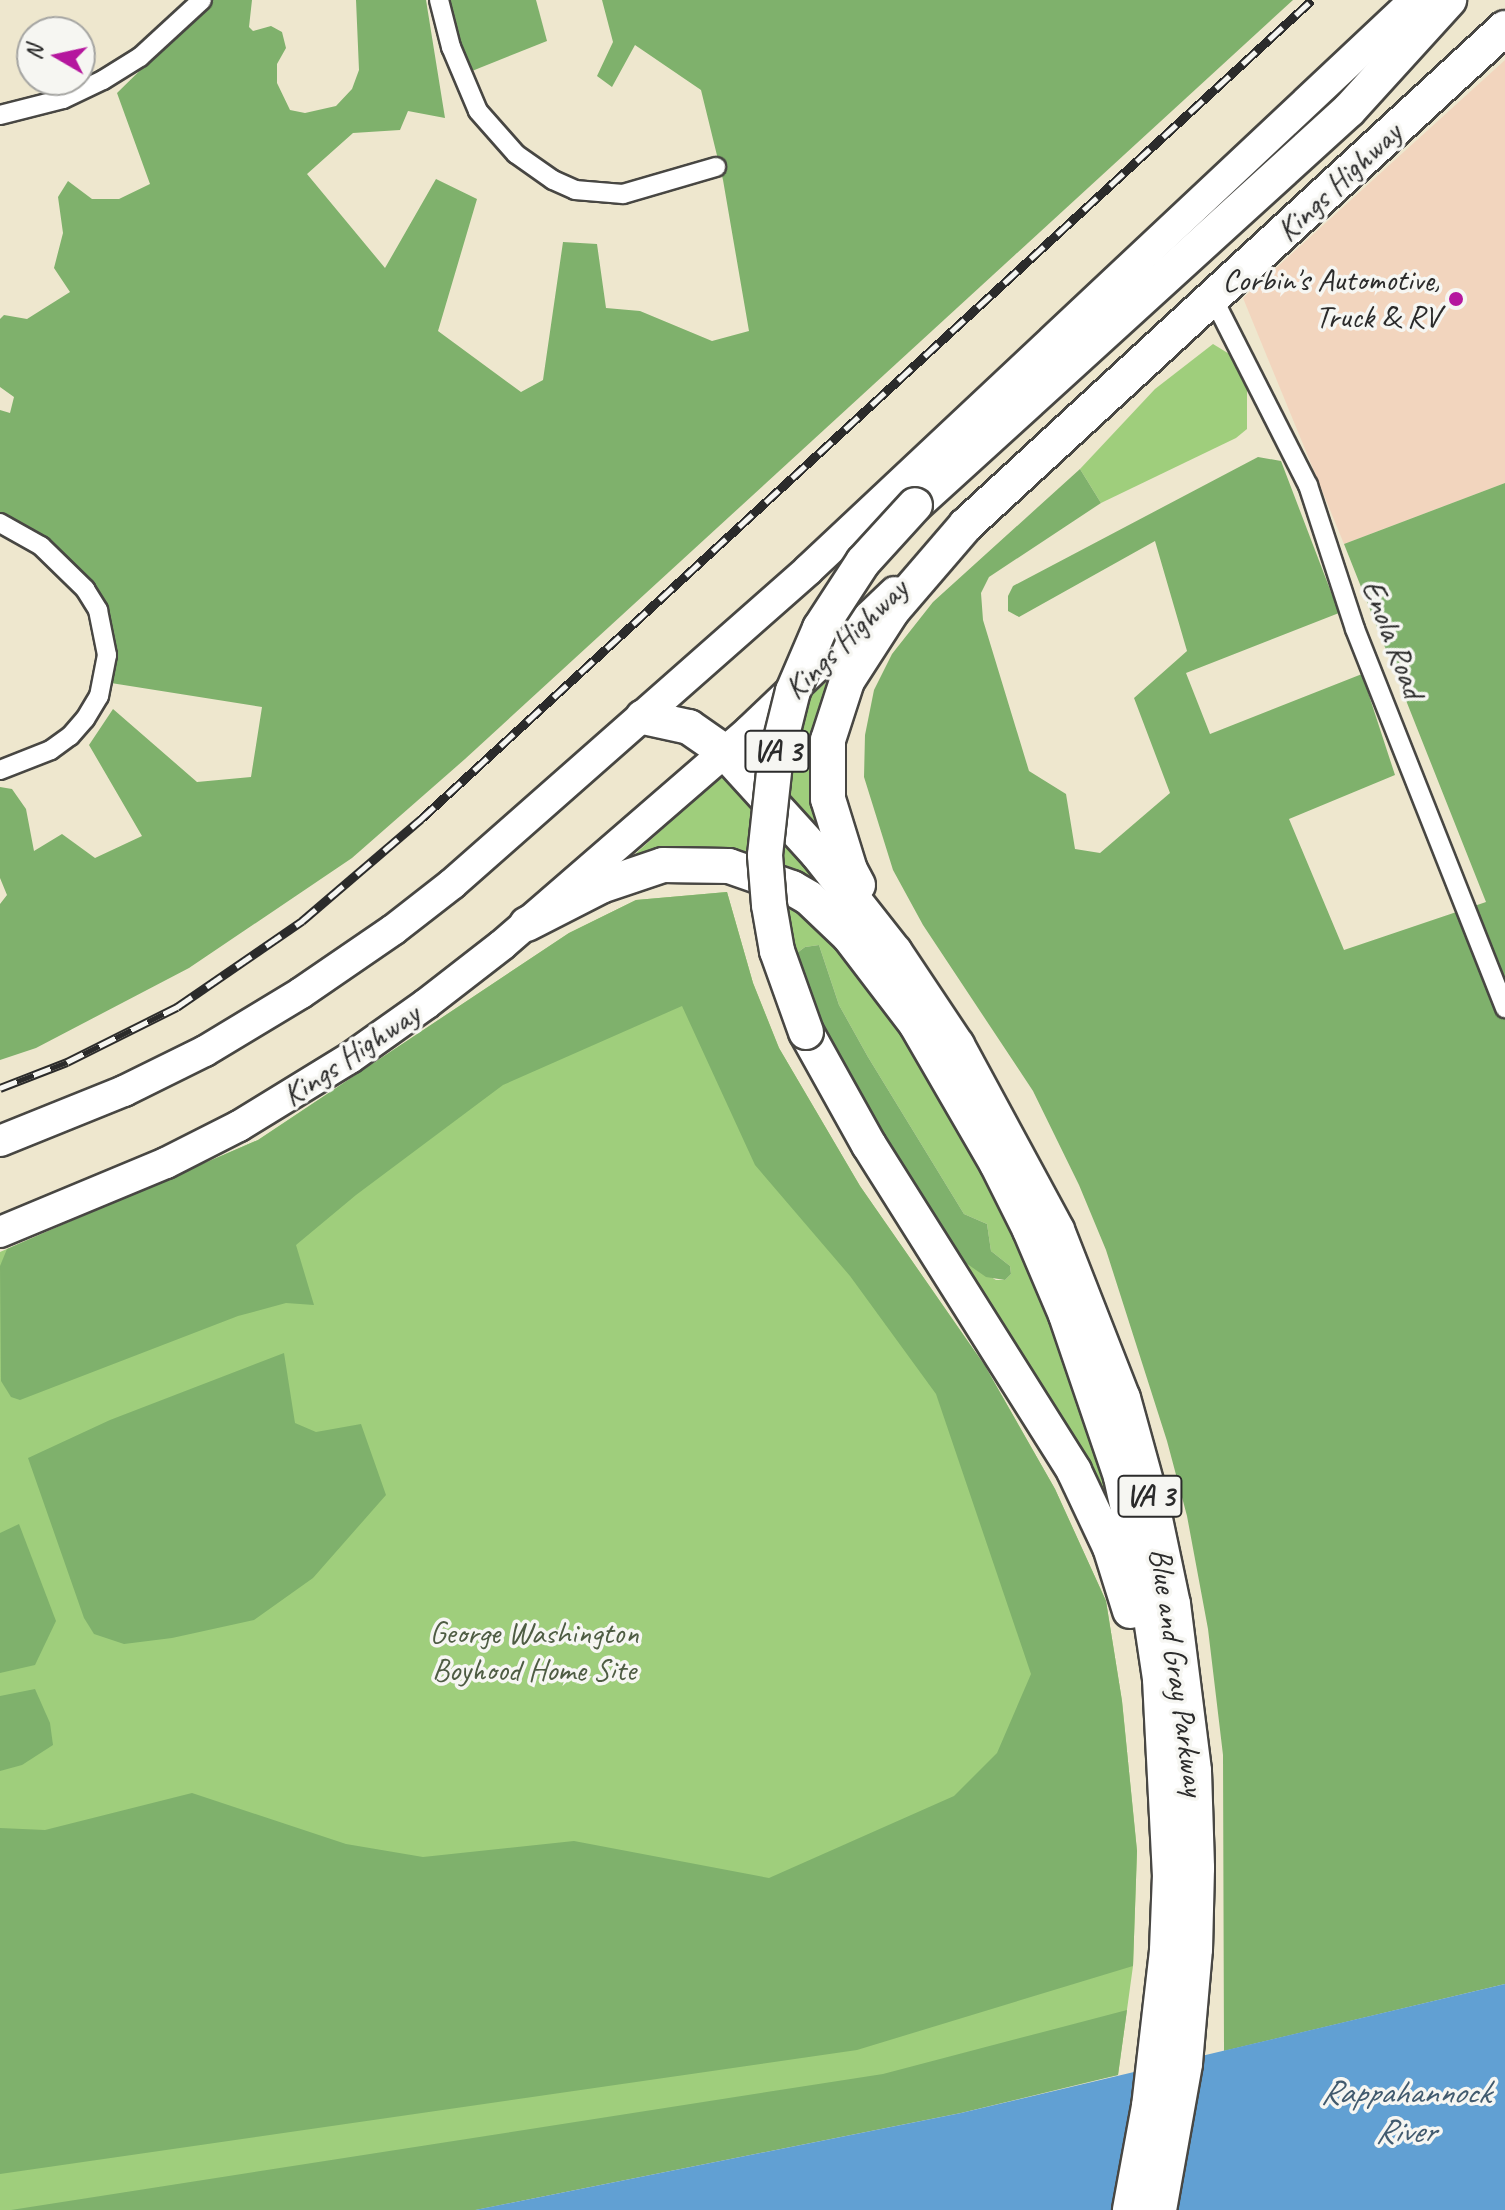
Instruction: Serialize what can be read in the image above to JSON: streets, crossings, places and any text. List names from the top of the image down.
{
  "streets": {
    "highway": ["Kings Highway", "VA 3", "Blue and Gray Parkway"],
    "street": ["Enola Road"]
  },
  "crossings": [
    ["Kings Highway", "Enola Road"],
    ["Kings Highway", "VA 3"],
    ["VA 3", "Blue and Gray Parkway"]
  ],
  "water": ["Rappahannock River"],
  "parks": ["George Washington Boyhood Home Site"],
  "places": ["Corbin's Automotive, Truck & RV"],
  "north": "left"
}
